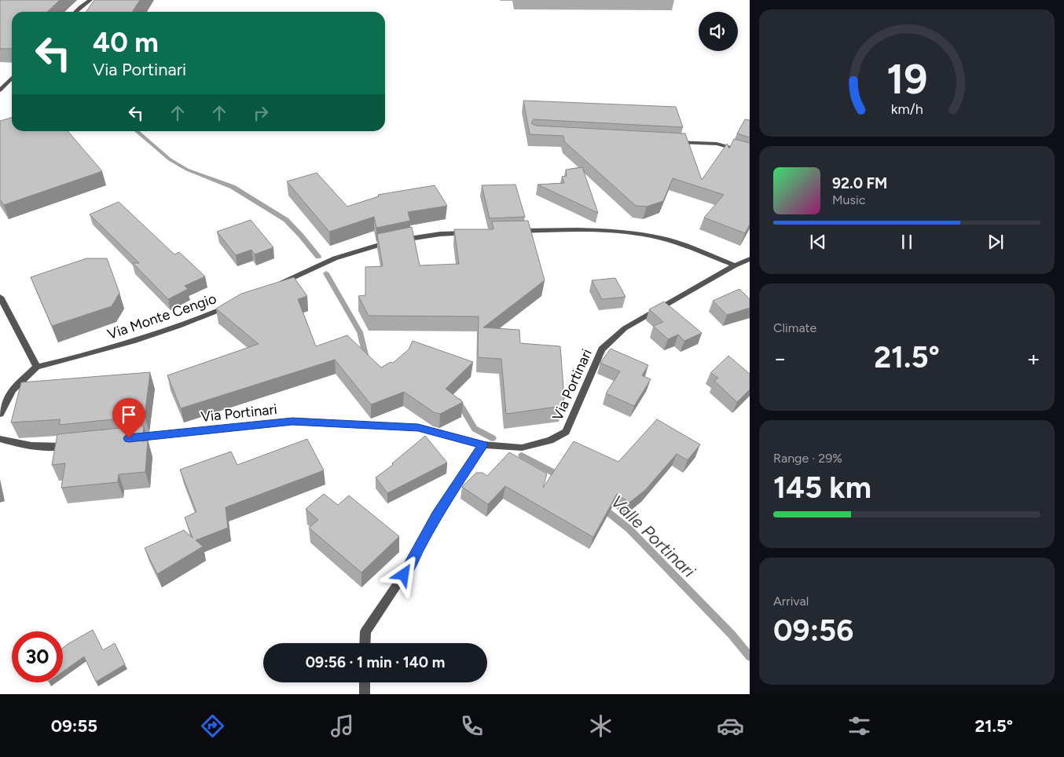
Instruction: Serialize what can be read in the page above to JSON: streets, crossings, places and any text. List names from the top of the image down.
{
  "streets": {
    "street": ["Via Monte Cengio", "Via Portinari"]
  },
  "water": ["Valle Portinari"],
  "page": {
    "turn": ["40 m", "Via Portinari"],
    "song": ["92.0 FM", "Music"],
    "tile": [
      "Climate",
      ["Range · 29%", "145 km"],
      ["Arrival", "09:56"]
    ],
    "heat": ["−", "21.5°", "+"],
    "limit": "30",
    "trip": "09:56 · 1 min · 140 m",
    "tabs": ["09:55", "21.5°"],
    "gauge": ["19", "km/h"]
  }
}
